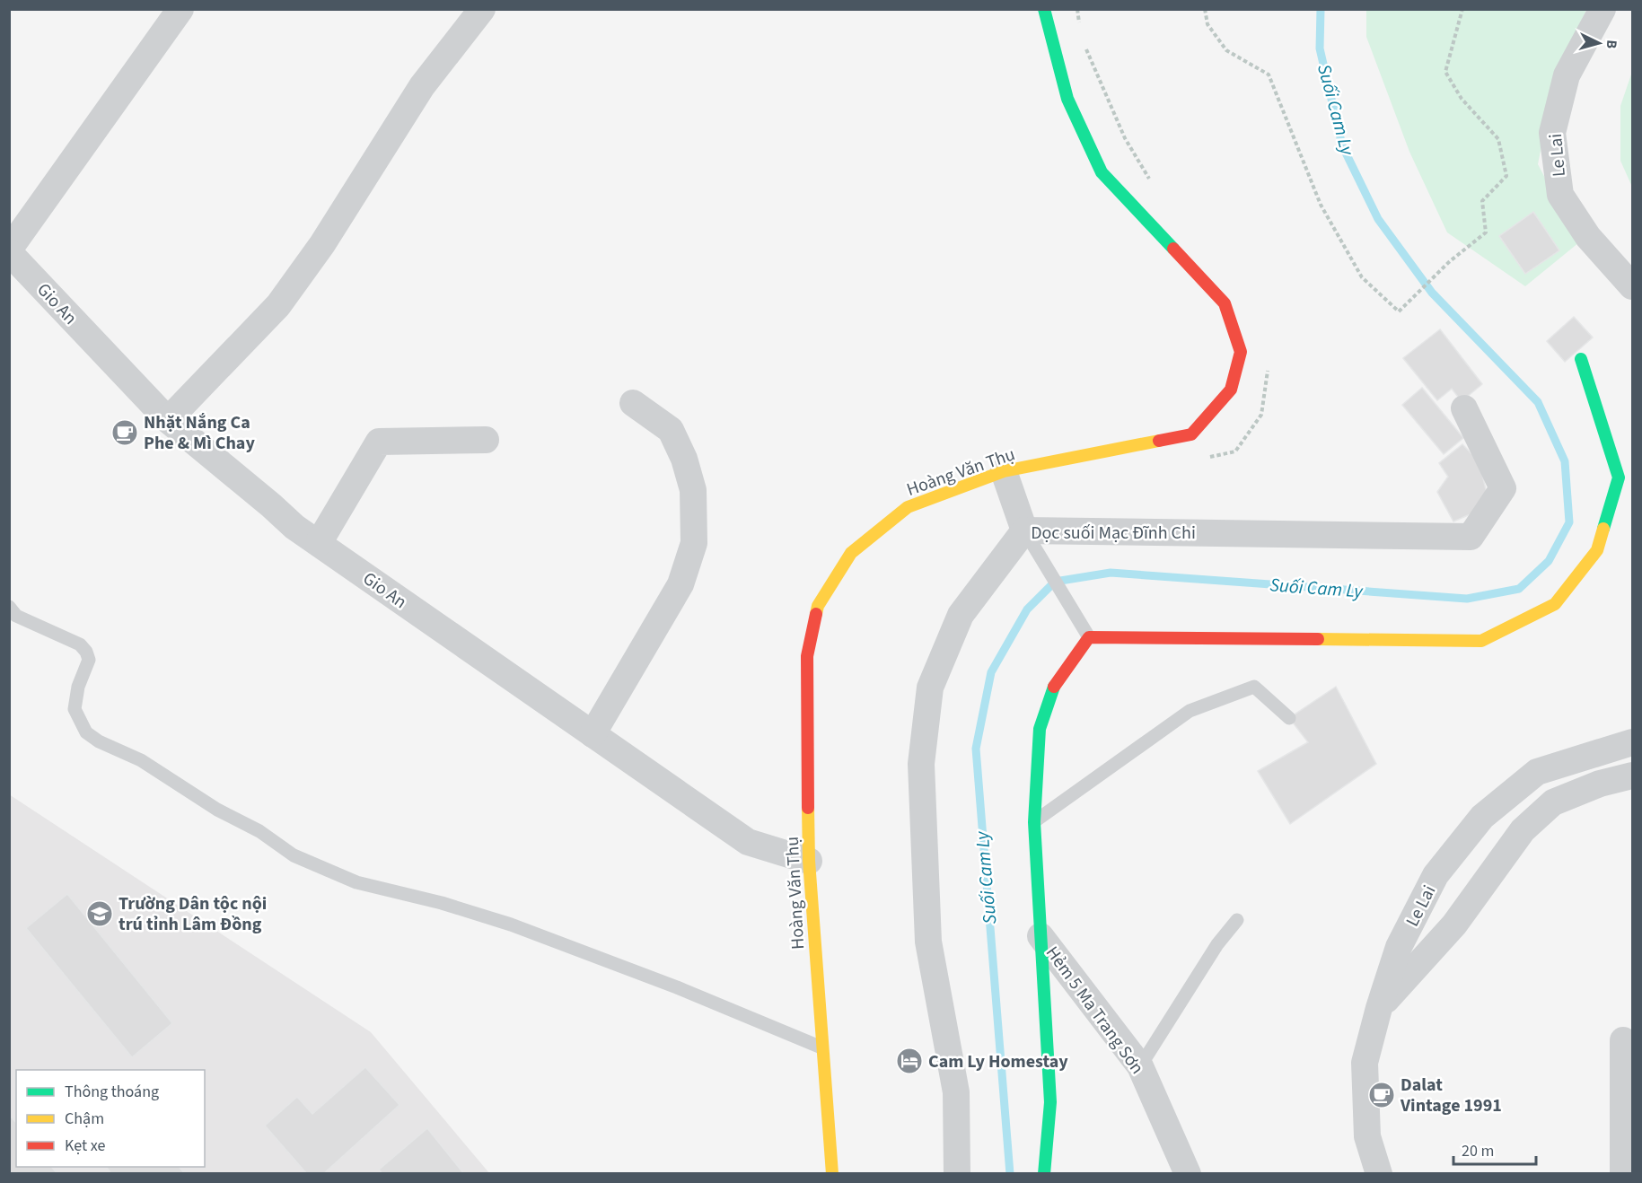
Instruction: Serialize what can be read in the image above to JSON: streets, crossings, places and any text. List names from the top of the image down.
{
  "streets": {
    "main road": ["Hoàng Văn Thụ"],
    "street": [
      "Le Lai",
      "Gio An",
      "Dọc suối Mạc Đĩnh Chi",
      "Hẻm 5 Ma Trang Sơn"
    ]
  },
  "crossings": [
    ["Gio An", "Hoàng Văn Thụ"]
  ],
  "water": ["Suối Cam Ly"],
  "places": {
    "cafe": ["Nhặt Nắng Ca Phe & Mì Chay", "Dalat Vintage 1991"],
    "school or university": ["Trường Dân tộc nội trú tỉnh Lâm Đồng"],
    "hotel": ["Cam Ly Homestay"]
  },
  "legend": ["Thông thoáng", "Chậm", "Kẹt xe"],
  "scale_bar": "20 m",
  "north": "right"
}
